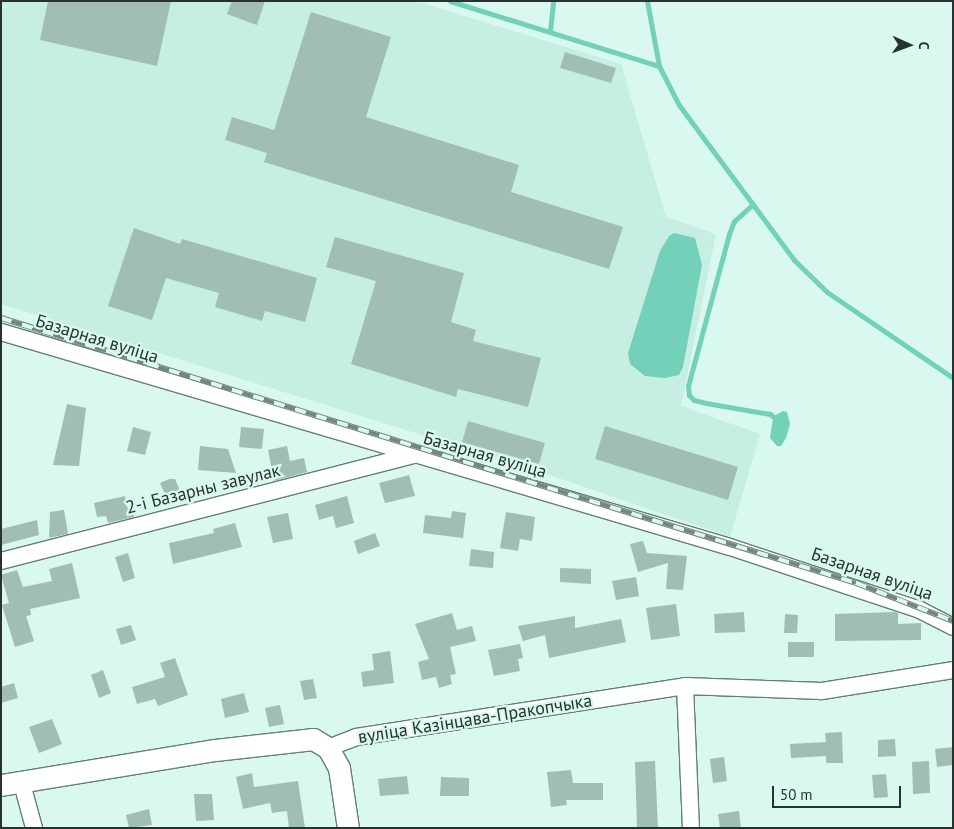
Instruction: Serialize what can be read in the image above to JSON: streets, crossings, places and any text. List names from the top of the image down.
{
  "streets": {
    "street": ["Базарная вуліца", "2-і Базарны завулак", "вуліца Казінцава-Пракопчыка"]
  },
  "crossings": [
    ["Базарная вуліца", "2-і Базарны завулак"]
  ],
  "scale_bar": "50 m",
  "north": "right"
}
